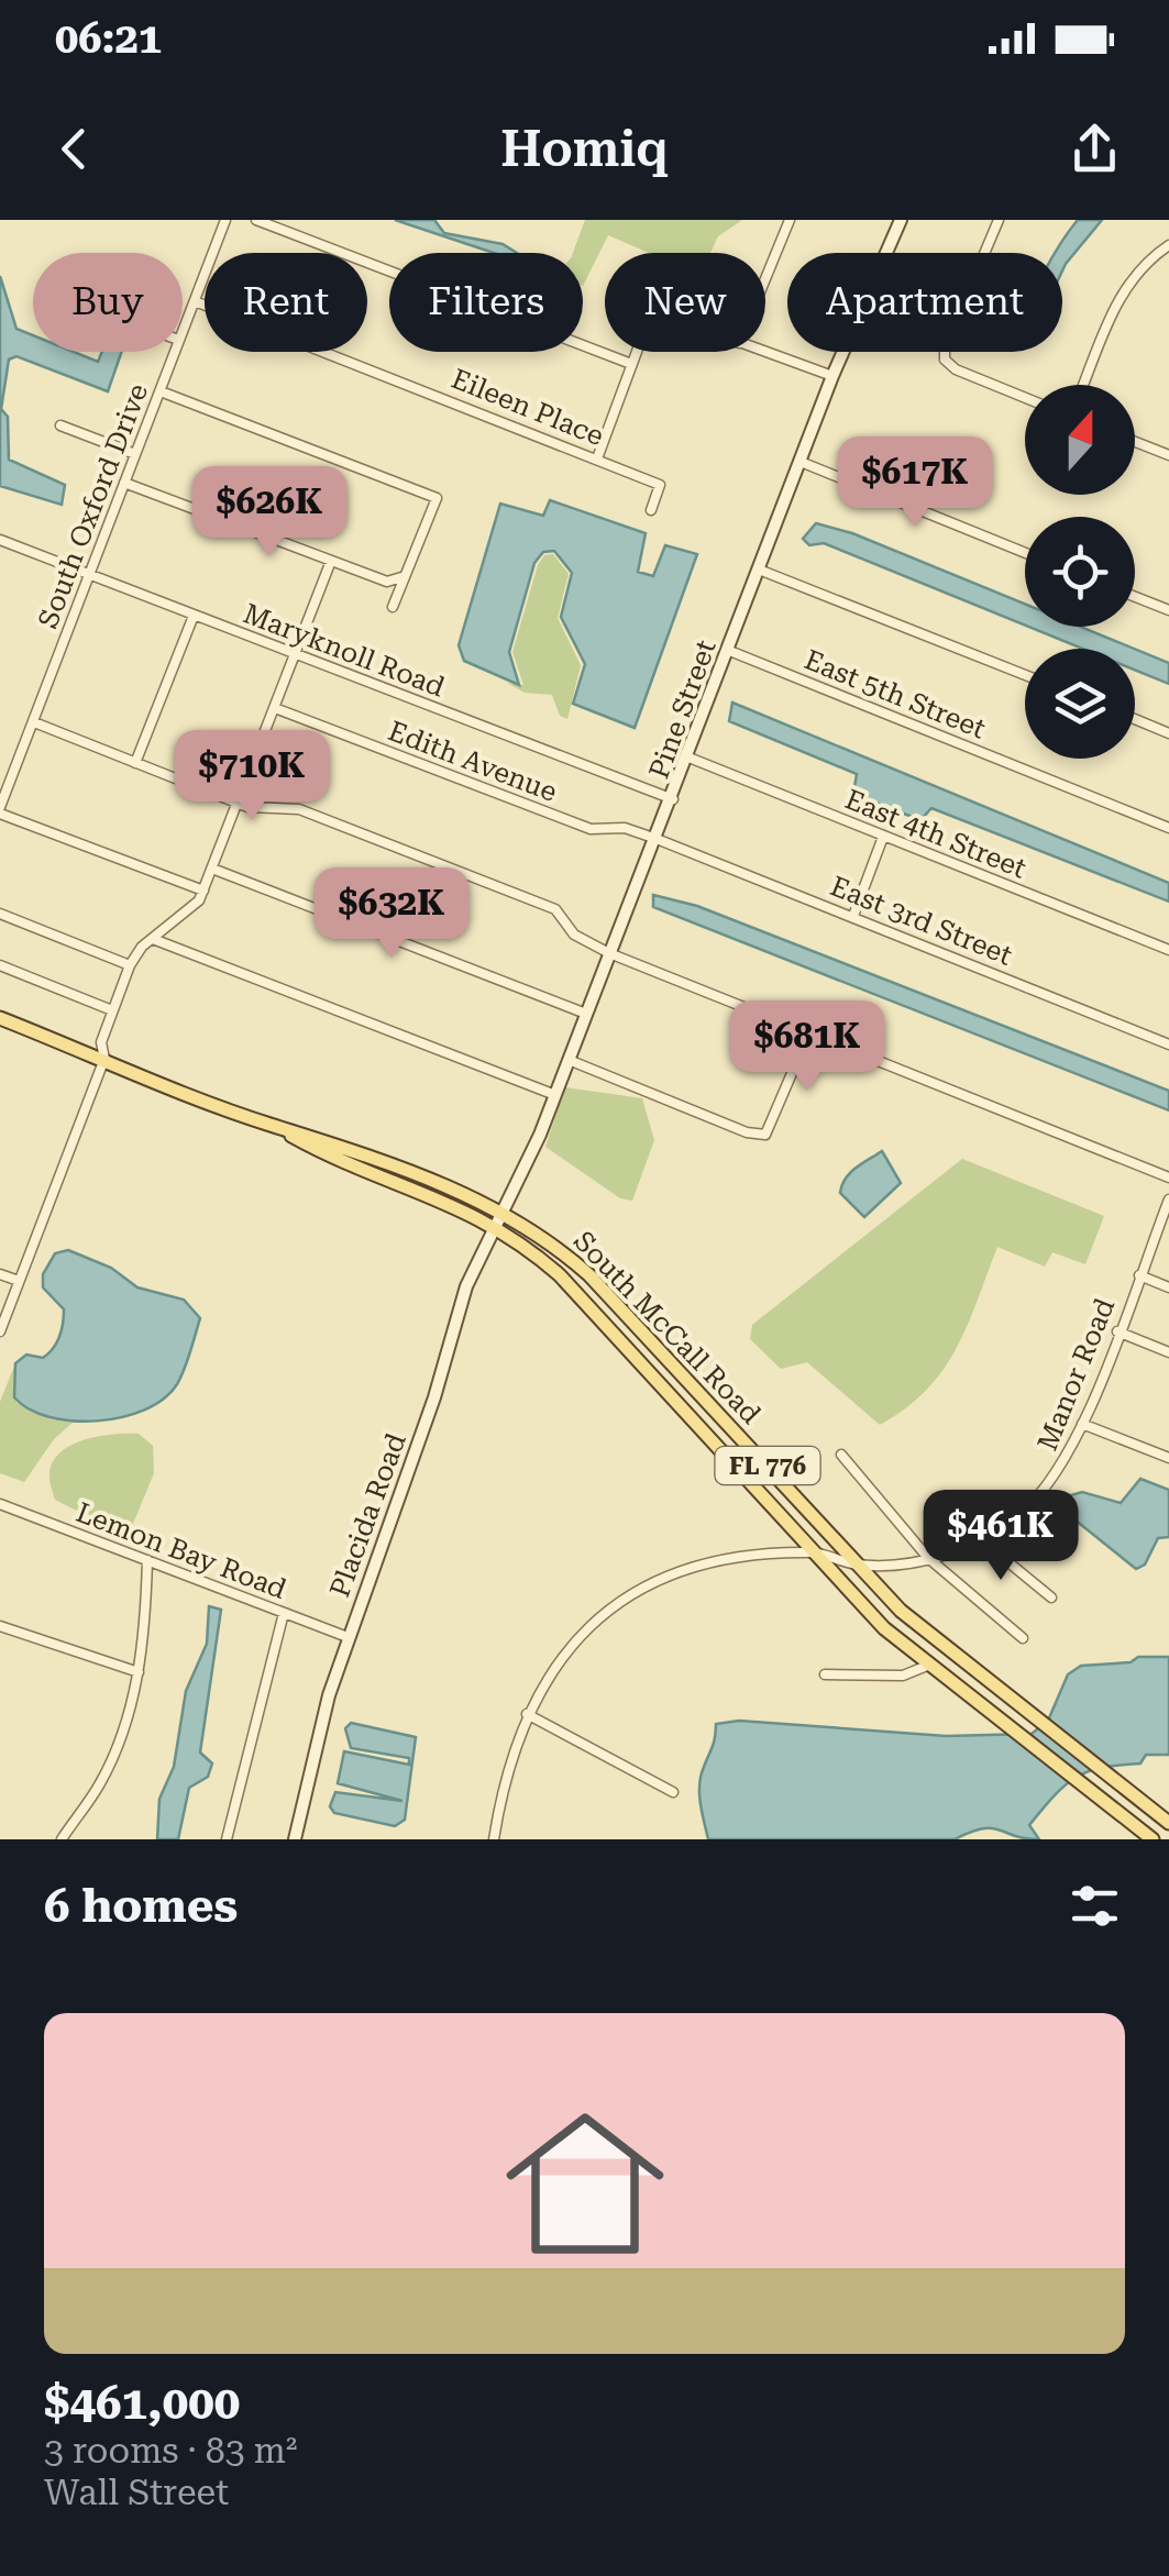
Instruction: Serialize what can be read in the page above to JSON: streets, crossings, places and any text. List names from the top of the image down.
{
  "streets": {
    "main road": [
      "Pine Street",
      "South McCall Road",
      "FL 776",
      "Placida Road"
    ],
    "street": [
      "Eileen Place",
      "South Oxford Drive",
      "Maryknoll Road",
      "East 5th Street",
      "Edith Avenue",
      "East 4th Street",
      "East 3rd Street",
      "Manor Road",
      "Lemon Bay Road"
    ]
  },
  "crossings": [
    ["Eileen Place", "South Oxford Drive"],
    ["South Oxford Drive", "Maryknoll Road"],
    ["Maryknoll Road", "Pine Street"],
    ["East 5th Street", "Pine Street"],
    ["Pine Street", "Edith Avenue"],
    ["Pine Street", "East 4th Street"],
    ["Pine Street", "East 3rd Street"],
    ["Pine Street", "South McCall Road"],
    ["Pine Street", "Placida Road"],
    ["Edith Avenue", "East 3rd Street"],
    ["South McCall Road", "Manor Road"],
    ["South McCall Road", "Placida Road"],
    ["Placida Road", "Lemon Bay Road"]
  ],
  "north": "top",
  "page": {
    "status": "06:21",
    "header": "Homiq",
    "chip": [
      "Buy",
      "Rent",
      "Filters",
      "New",
      "Apartment"
    ],
    "price": [
      "$617K",
      "$626K",
      "$710K",
      "$632K",
      "$681K",
      "$461K"
    ],
    "heading": "6 homes",
    "list": [
      {
        "name": "$461,000",
        "note": "3 rooms · 83 m² · Wall Street"
      }
    ]
  }
}
